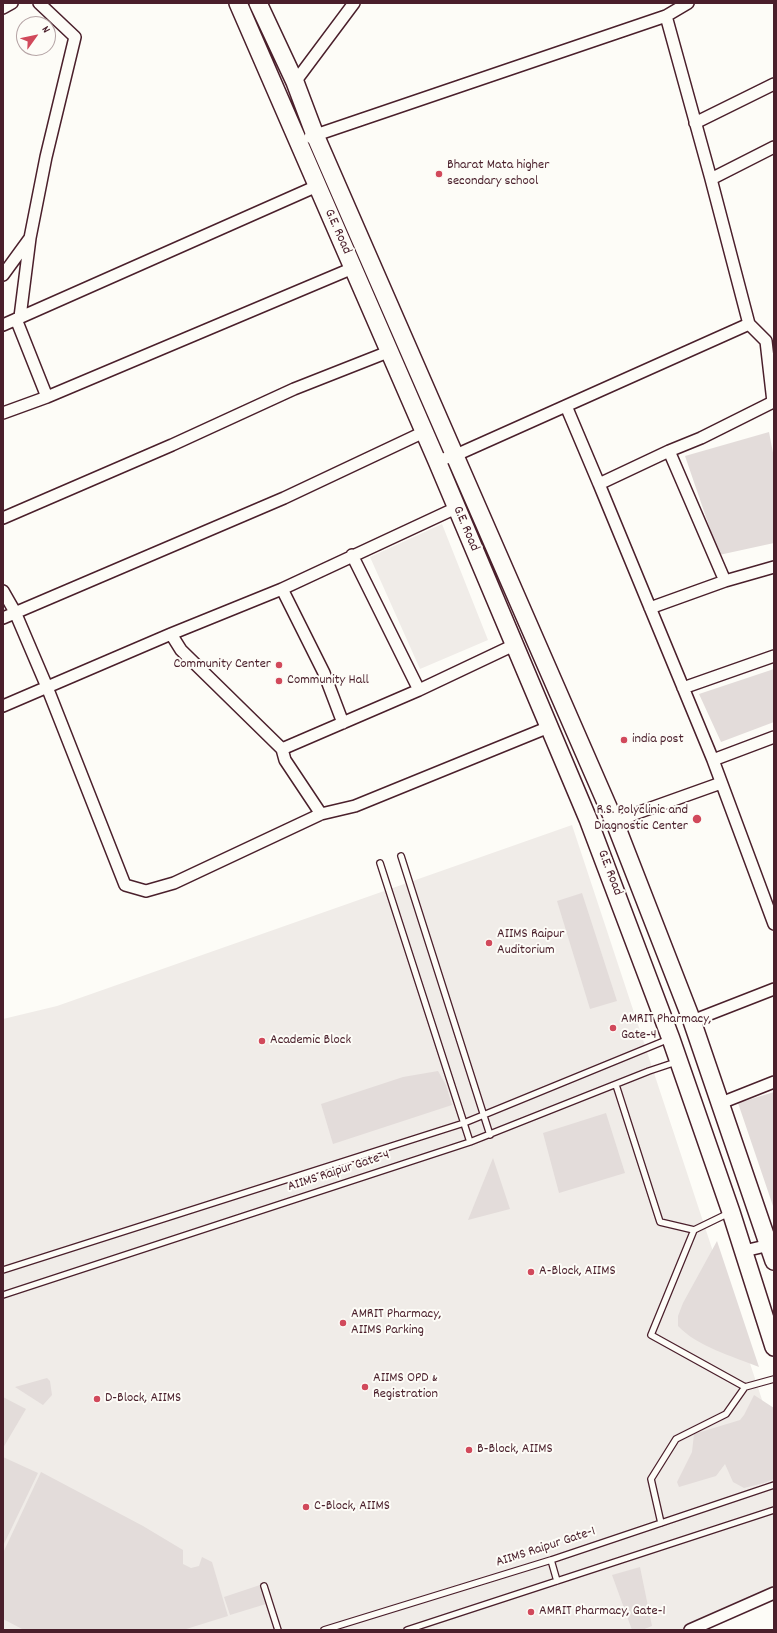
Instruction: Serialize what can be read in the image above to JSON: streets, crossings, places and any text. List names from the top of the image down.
{
  "streets": {
    "main road": ["G.E. Road"],
    "lane": ["AIIMS Raipur Gate-4", "AIIMS Raipur Gate-1"]
  },
  "crossings": [
    ["G.E. Road", "AIIMS Raipur Gate-4"]
  ],
  "places": [
    "Bharat Mata higher secondary school",
    "Community Center",
    "Community Hall",
    "india post",
    "R.S. Polyclinic and Diagnostic Center",
    "AIIMS Raipur Auditorium",
    "AMRIT Pharmacy, Gate-4",
    "Academic Block",
    "A-Block, AIIMS",
    "AMRIT Pharmacy, AIIMS Parking",
    "AIIMS OPD & Registration",
    "D-Block, AIIMS",
    "B-Block, AIIMS",
    "C-Block, AIIMS",
    "AMRIT Pharmacy, Gate-1"
  ],
  "north": "top right"
}
